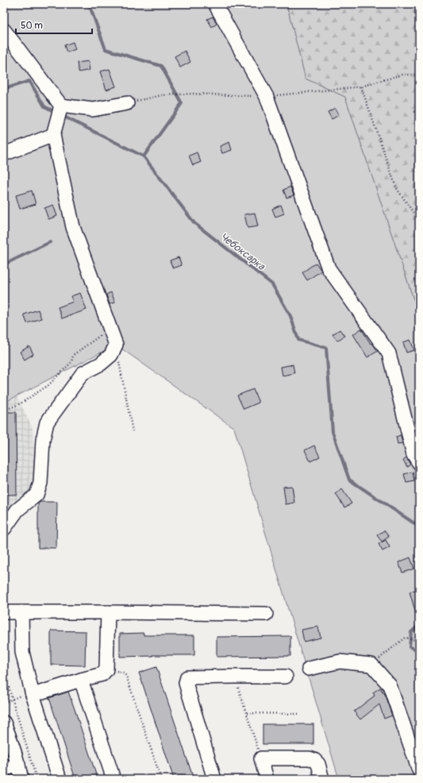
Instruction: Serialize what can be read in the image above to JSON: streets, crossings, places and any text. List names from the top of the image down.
{
  "water": ["Чебоксарка"],
  "scale_bar": "50 m"
}
